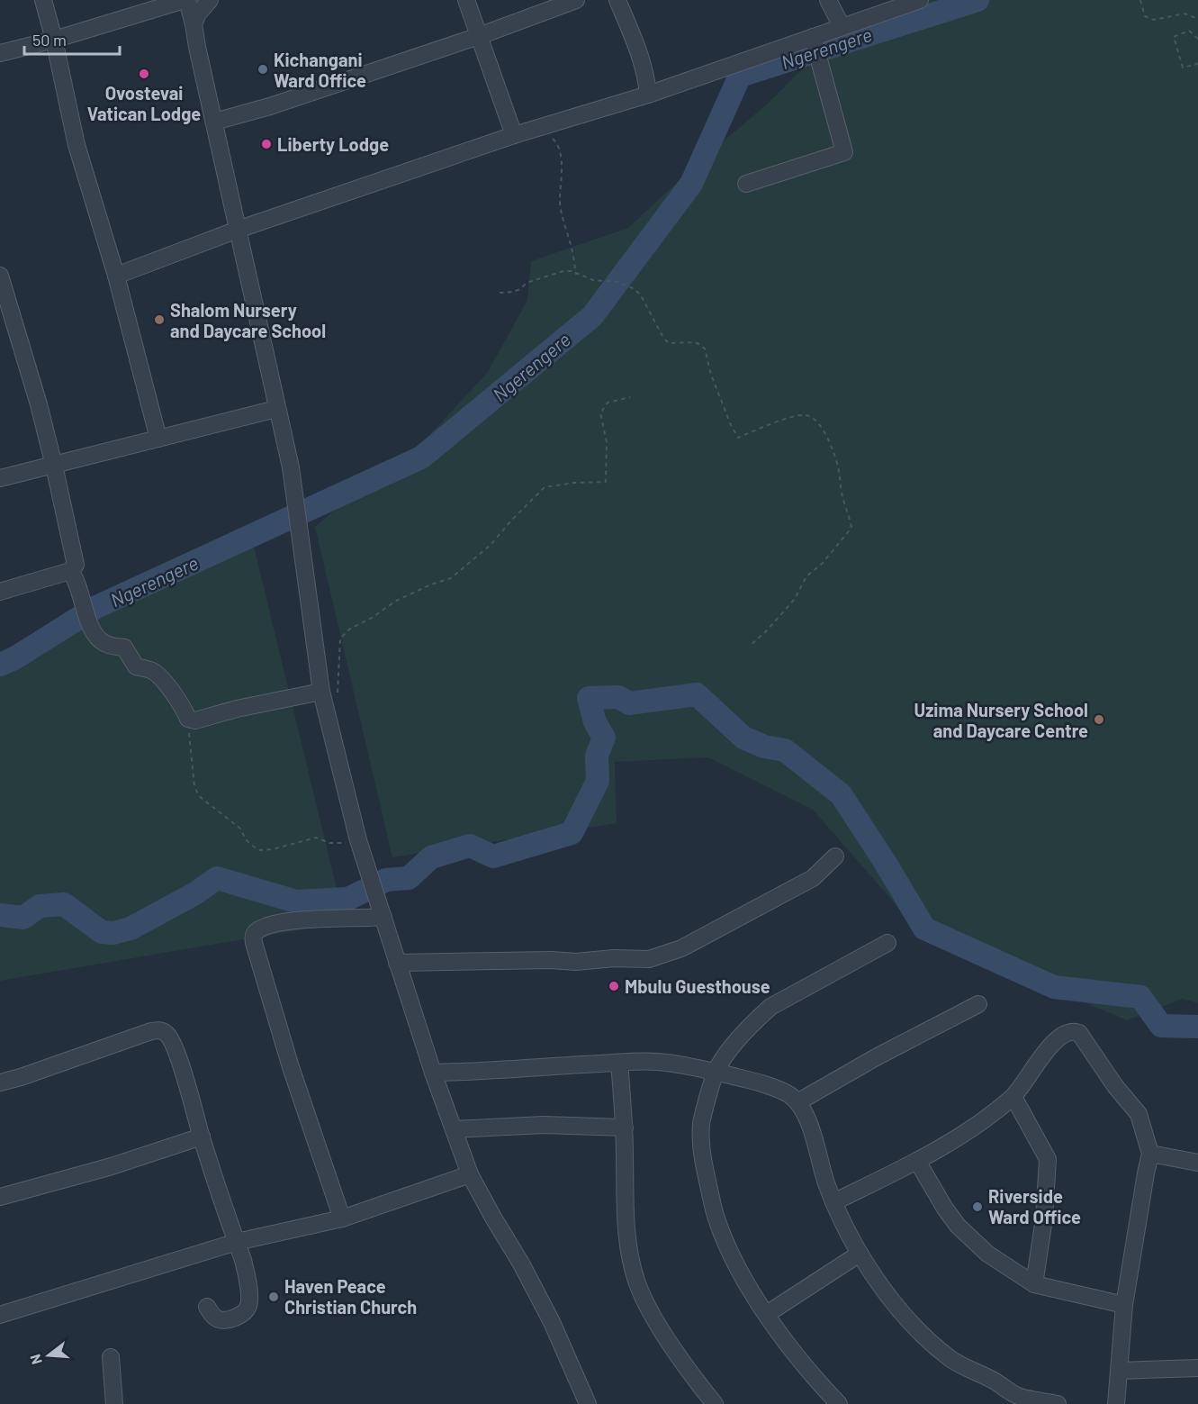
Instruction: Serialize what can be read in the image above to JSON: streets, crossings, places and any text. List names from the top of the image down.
{
  "water": ["Ngerengere"],
  "places": [
    "Kichangani Ward Office",
    "Ovostevai Vatican Lodge",
    "Liberty Lodge",
    "Shalom Nursery and Daycare School",
    "Uzima Nursery School and Daycare Centre",
    "Mbulu Guesthouse",
    "Riverside Ward Office",
    "Haven Peace Christian Church"
  ],
  "scale_bar": "50 m",
  "north": "left"
}
